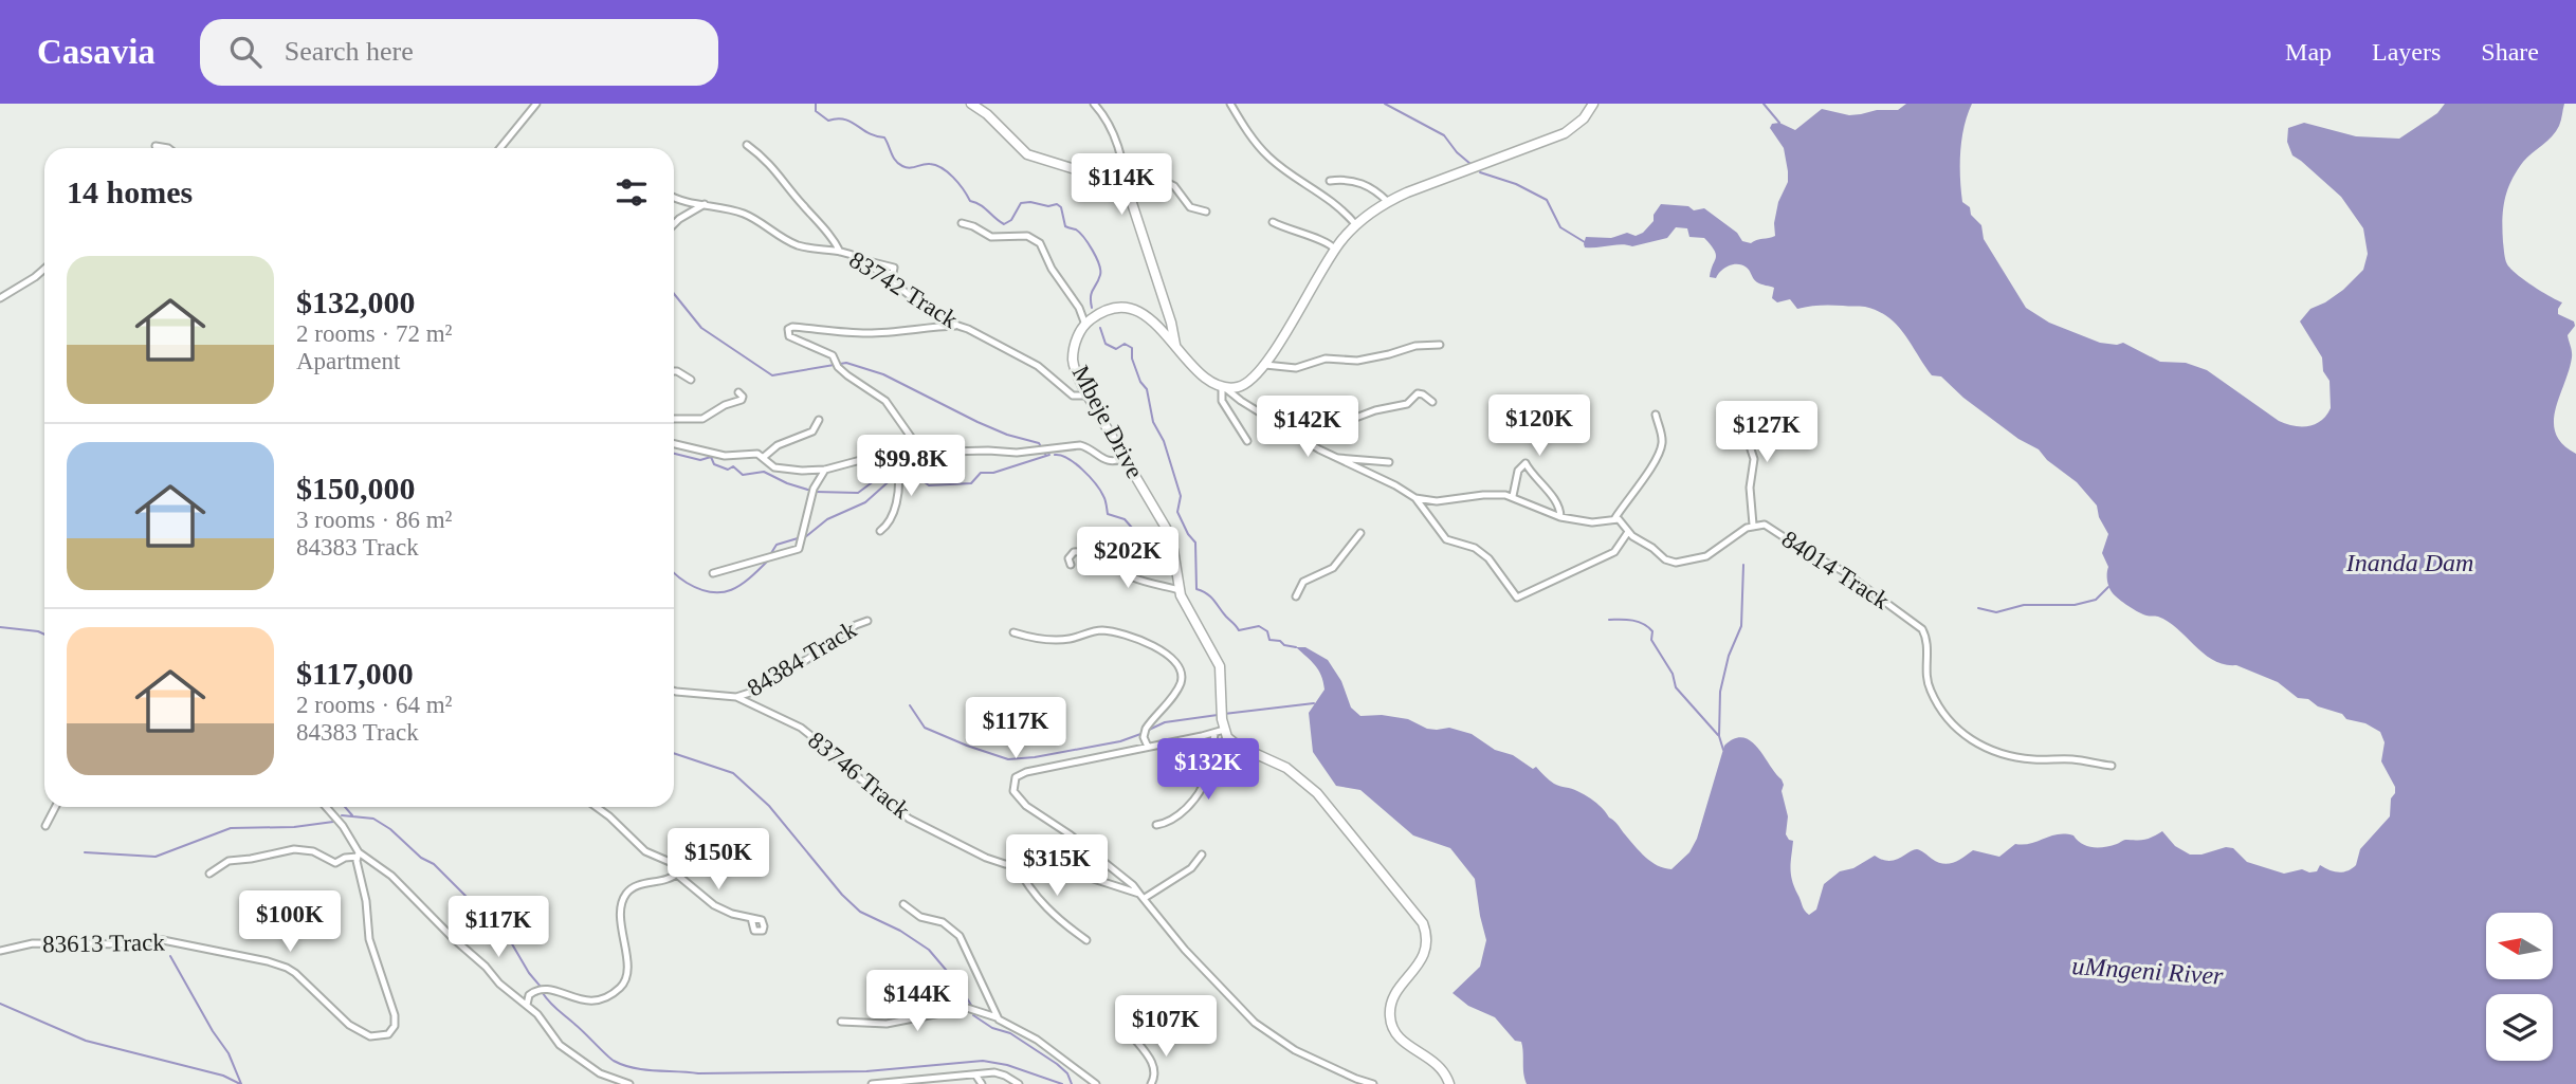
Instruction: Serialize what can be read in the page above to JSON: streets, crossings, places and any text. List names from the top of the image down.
{
  "streets": {
    "street": [
      "83742 Track",
      "Mbeje Drive",
      "84014 Track",
      "84384 Track",
      "83746 Track",
      "83613 Track"
    ]
  },
  "crossings": [
    ["83742 Track", "Mbeje Drive"],
    ["84384 Track", "83746 Track"]
  ],
  "water": ["Inanda Dam", "uMngeni River"],
  "north": "left",
  "page": {
    "header": "Casavia",
    "search": "Search here",
    "nav": ["Map", "Layers", "Share"],
    "heading": "14 homes",
    "price": [
      "$114K",
      "$120K",
      "$142K",
      "$127K",
      "$99.8K",
      "$202K",
      "$117K",
      "$132K",
      "$150K",
      "$315K",
      "$100K",
      "$117K",
      "$144K",
      "$107K"
    ],
    "list": [
      {
        "name": "$132,000",
        "note": "2 rooms · 72 m² · Apartment"
      },
      {
        "name": "$150,000",
        "note": "3 rooms · 86 m² · 84383 Track"
      },
      {
        "name": "$117,000",
        "note": "2 rooms · 64 m² · 84383 Track"
      }
    ]
  }
}
